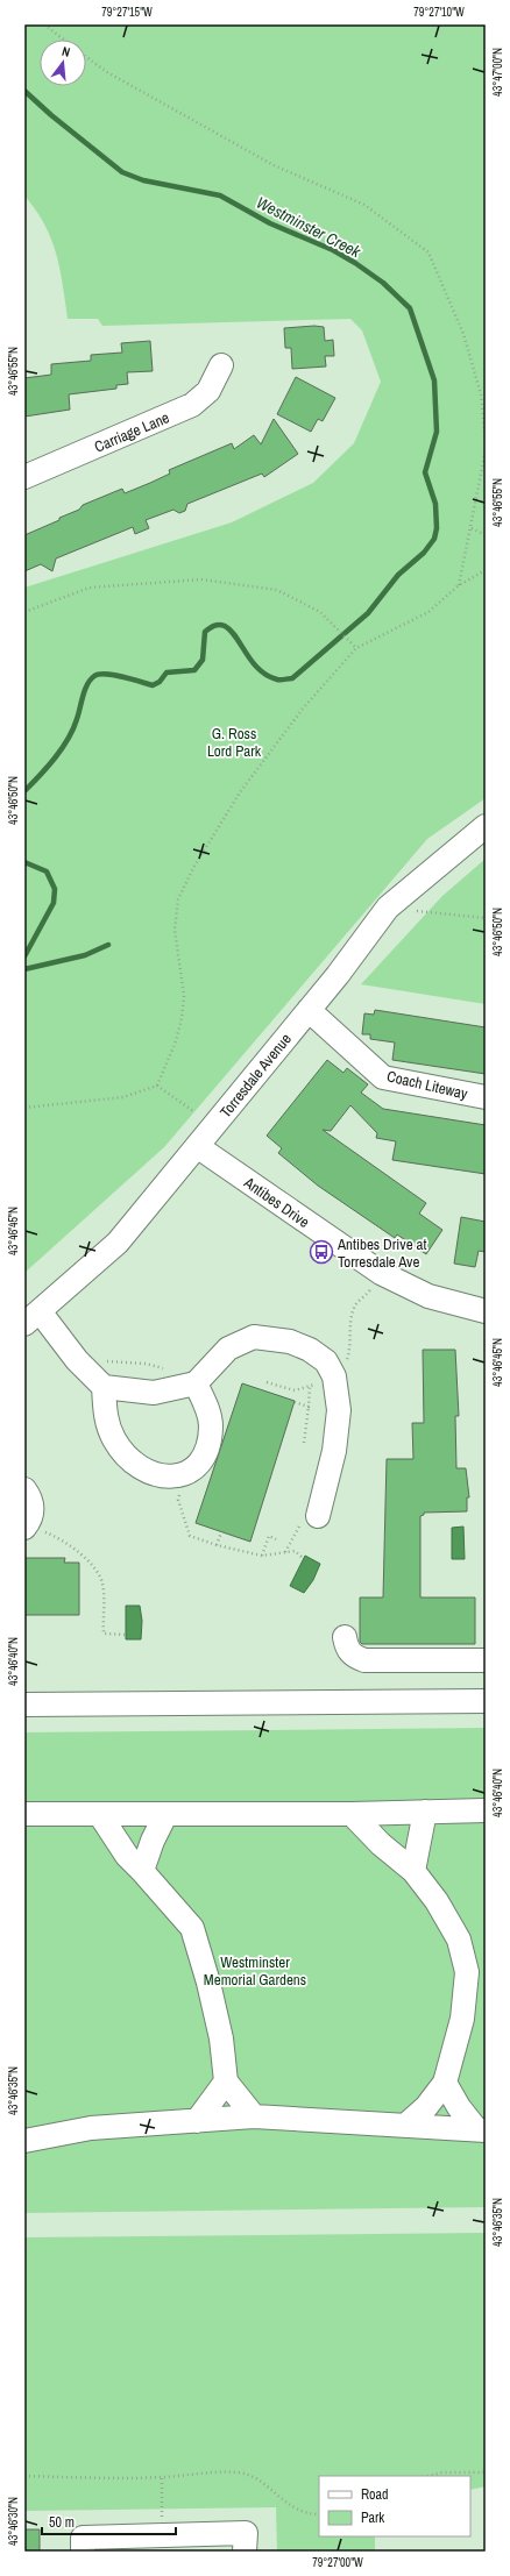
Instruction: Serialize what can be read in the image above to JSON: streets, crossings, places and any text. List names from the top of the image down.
{
  "streets": {
    "street": [
      "Carriage Lane",
      "Torresdale Avenue",
      "Coach Liteway",
      "Antibes Drive"
    ]
  },
  "crossings": [
    ["Torresdale Avenue", "Coach Liteway"],
    ["Torresdale Avenue", "Antibes Drive"]
  ],
  "water": ["Westminster Creek"],
  "parks": ["G. Ross Lord Park", "Westminster Memorial Gardens"],
  "places": {
    "bus stop": ["Antibes Drive at Torresdale Ave"]
  },
  "legend": ["Road", "Park"],
  "scale_bar": "50 m",
  "north": "top",
  "coordinates": [
    "79°27'15\"W",
    "79°27'10\"W",
    "43°47'00\"N",
    "43°46'55\"N",
    "43°46'50\"N",
    "43°46'45\"N",
    "43°46'40\"N",
    "43°46'35\"N",
    "43°46'30\"N",
    "79°27'00\"W"
  ]
}
